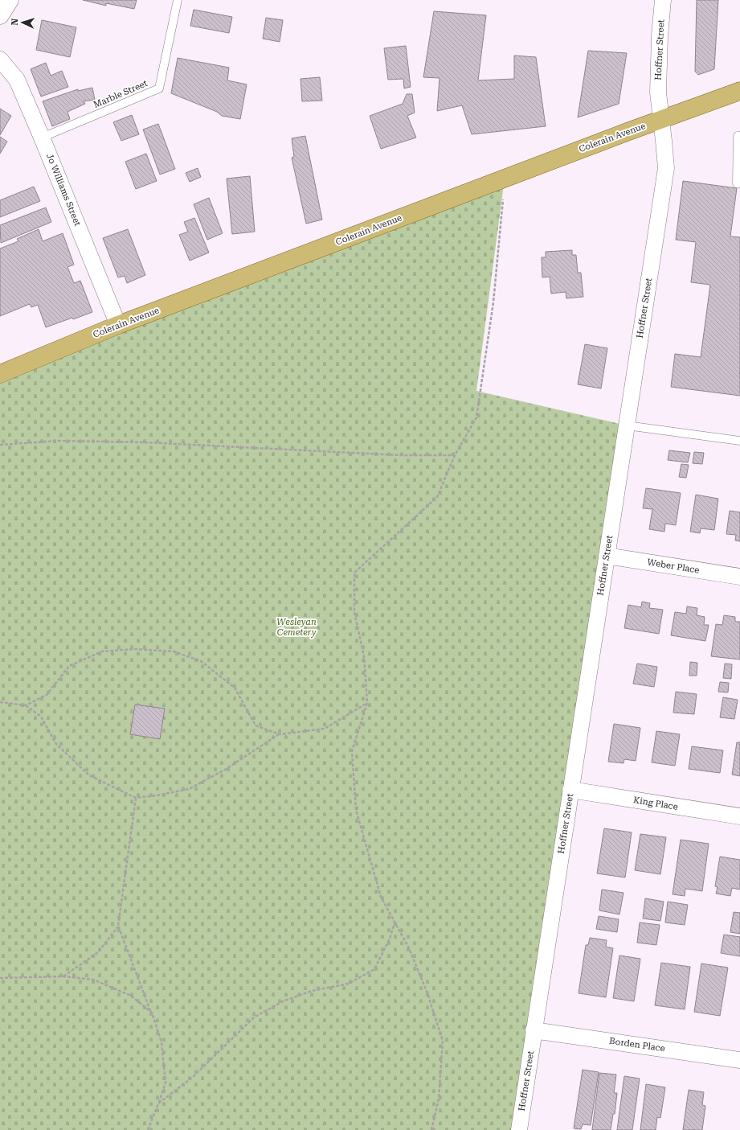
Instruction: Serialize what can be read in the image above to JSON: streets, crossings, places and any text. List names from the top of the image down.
{
  "streets": {
    "main road": ["Colerain Avenue"],
    "street": [
      "Hoffner Street",
      "Jo Williams Street",
      "Weber Place",
      "King Place",
      "Borden Place"
    ],
    "lane": ["Marble Street"]
  },
  "crossings": [
    ["Hoffner Street", "Colerain Avenue"],
    ["Hoffner Street", "Weber Place"],
    ["Hoffner Street", "King Place"],
    ["Hoffner Street", "Borden Place"],
    ["Marble Street", "Jo Williams Street"],
    ["Colerain Avenue", "Jo Williams Street"]
  ],
  "parks": ["Wesleyan Cemetery"],
  "north": "left"
}
